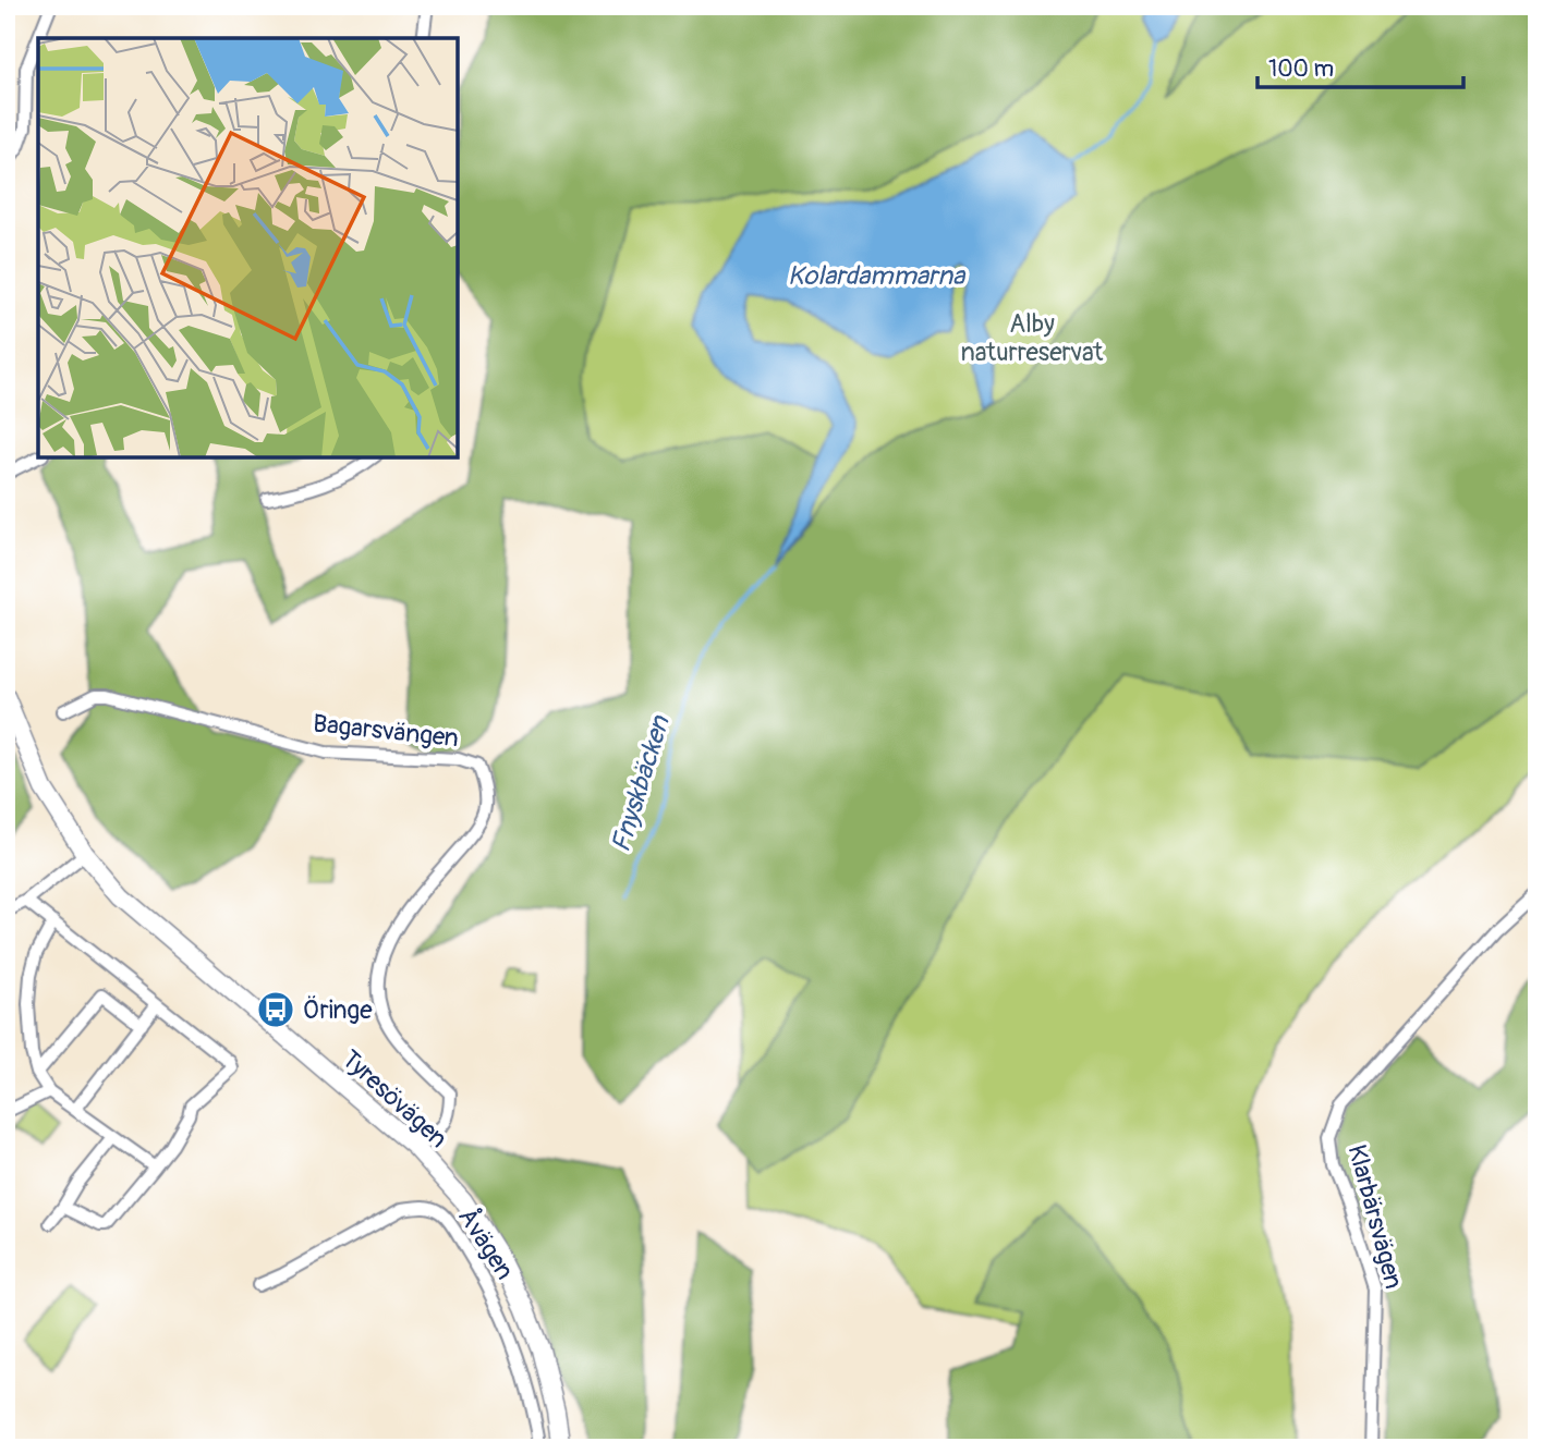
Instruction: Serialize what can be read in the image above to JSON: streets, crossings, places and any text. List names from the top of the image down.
{
  "streets": {
    "main road": ["Tyresövägen"],
    "street": ["Bagarsvängen", "Klarbärsvägen", "Åvägen"]
  },
  "crossings": [
    ["Bagarsvängen", "Tyresövägen"]
  ],
  "water": ["Kolardammarna", "Fnyskbäcken"],
  "parks": ["Alby naturreservat"],
  "places": {
    "bus stop": ["Öringe"]
  },
  "scale_bar": "100 m"
}
